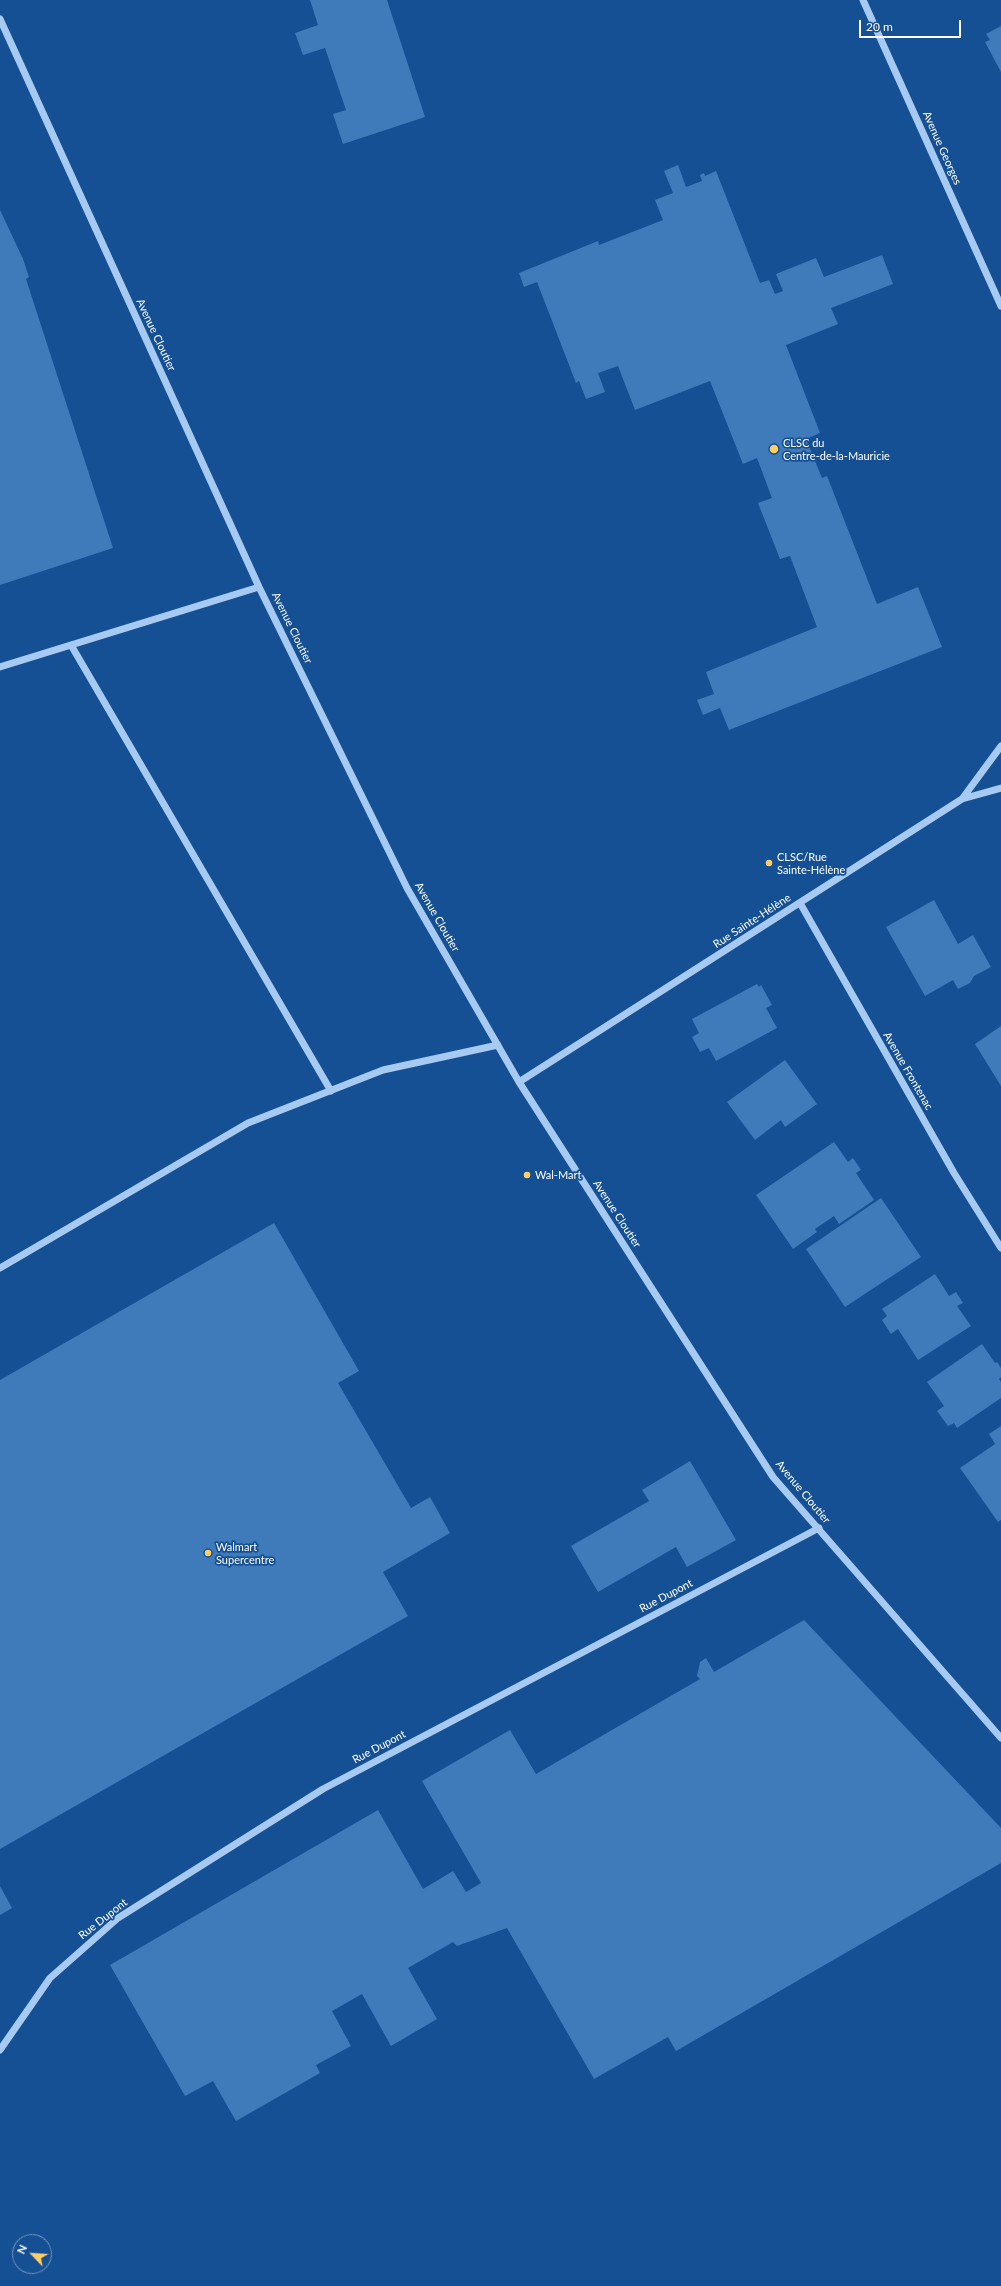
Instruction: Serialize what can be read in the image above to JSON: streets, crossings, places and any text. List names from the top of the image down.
{
  "streets": {
    "street": [
      "Avenue Georges",
      "Avenue Cloutier",
      "Rue Sainte-Hélène",
      "Avenue Frontenac",
      "Rue Dupont"
    ]
  },
  "crossings": [
    ["Avenue Cloutier", "Rue Sainte-Hélène"],
    ["Avenue Cloutier", "Rue Dupont"],
    ["Rue Sainte-Hélène", "Avenue Frontenac"]
  ],
  "places": [
    "CLSC du Centre-de-la-Mauricie",
    "CLSC/Rue Sainte-Hélène",
    "Wal-Mart",
    "Walmart Supercentre"
  ],
  "scale_bar": "20 m",
  "north": "top left"
}
